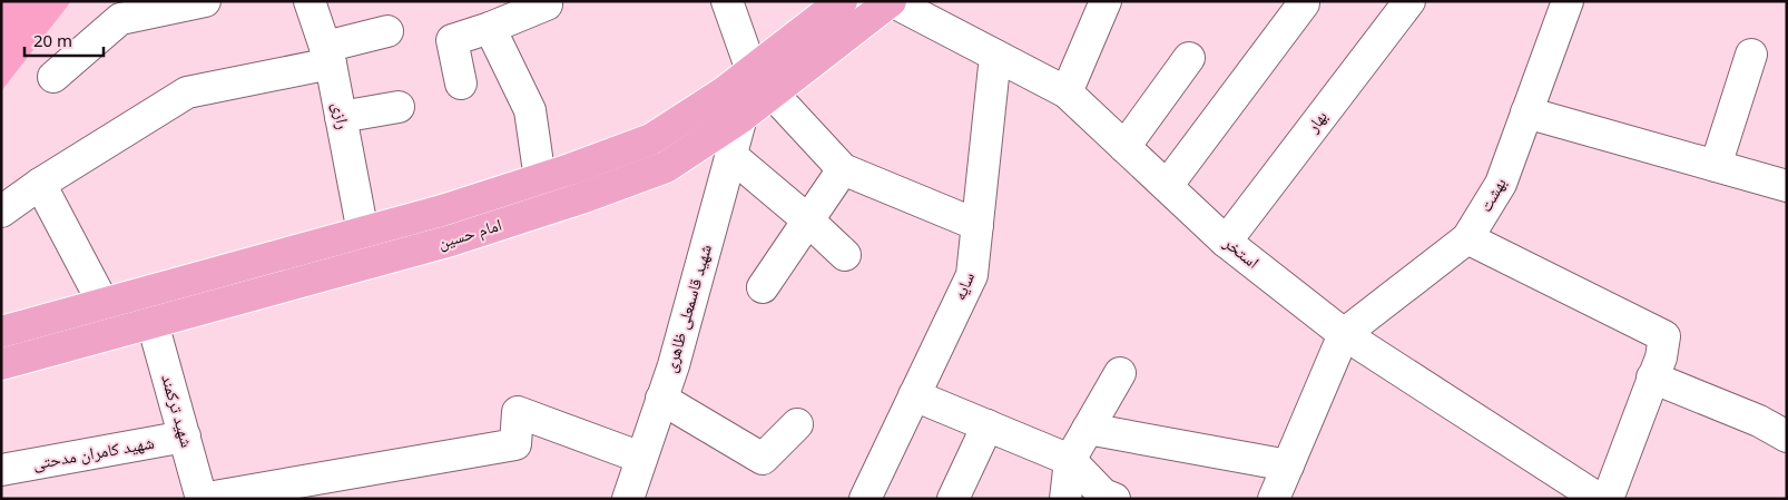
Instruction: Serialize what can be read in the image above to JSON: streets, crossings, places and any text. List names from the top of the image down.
{
  "streets": {
    "main road": ["امام حسین"],
    "street": [
      "رازی",
      "بهار",
      "بهشت",
      "استخر",
      "سایه",
      "شهید قاسمعلی ظاهری",
      "شهید ترکمند",
      "شهید کامران مدحتی"
    ]
  },
  "crossings": [
    ["رازی", "امام حسین"],
    ["بهار", "استخر"],
    ["بهشت", "استخر"],
    ["امام حسین", "استخر"],
    ["امام حسین", "شهید قاسمعلی ظاهری"],
    ["امام حسین", "شهید ترکمند"],
    ["استخر", "سایه"],
    ["شهید ترکمند", "شهید کامران مدحتی"]
  ],
  "scale_bar": "20 m"
}
